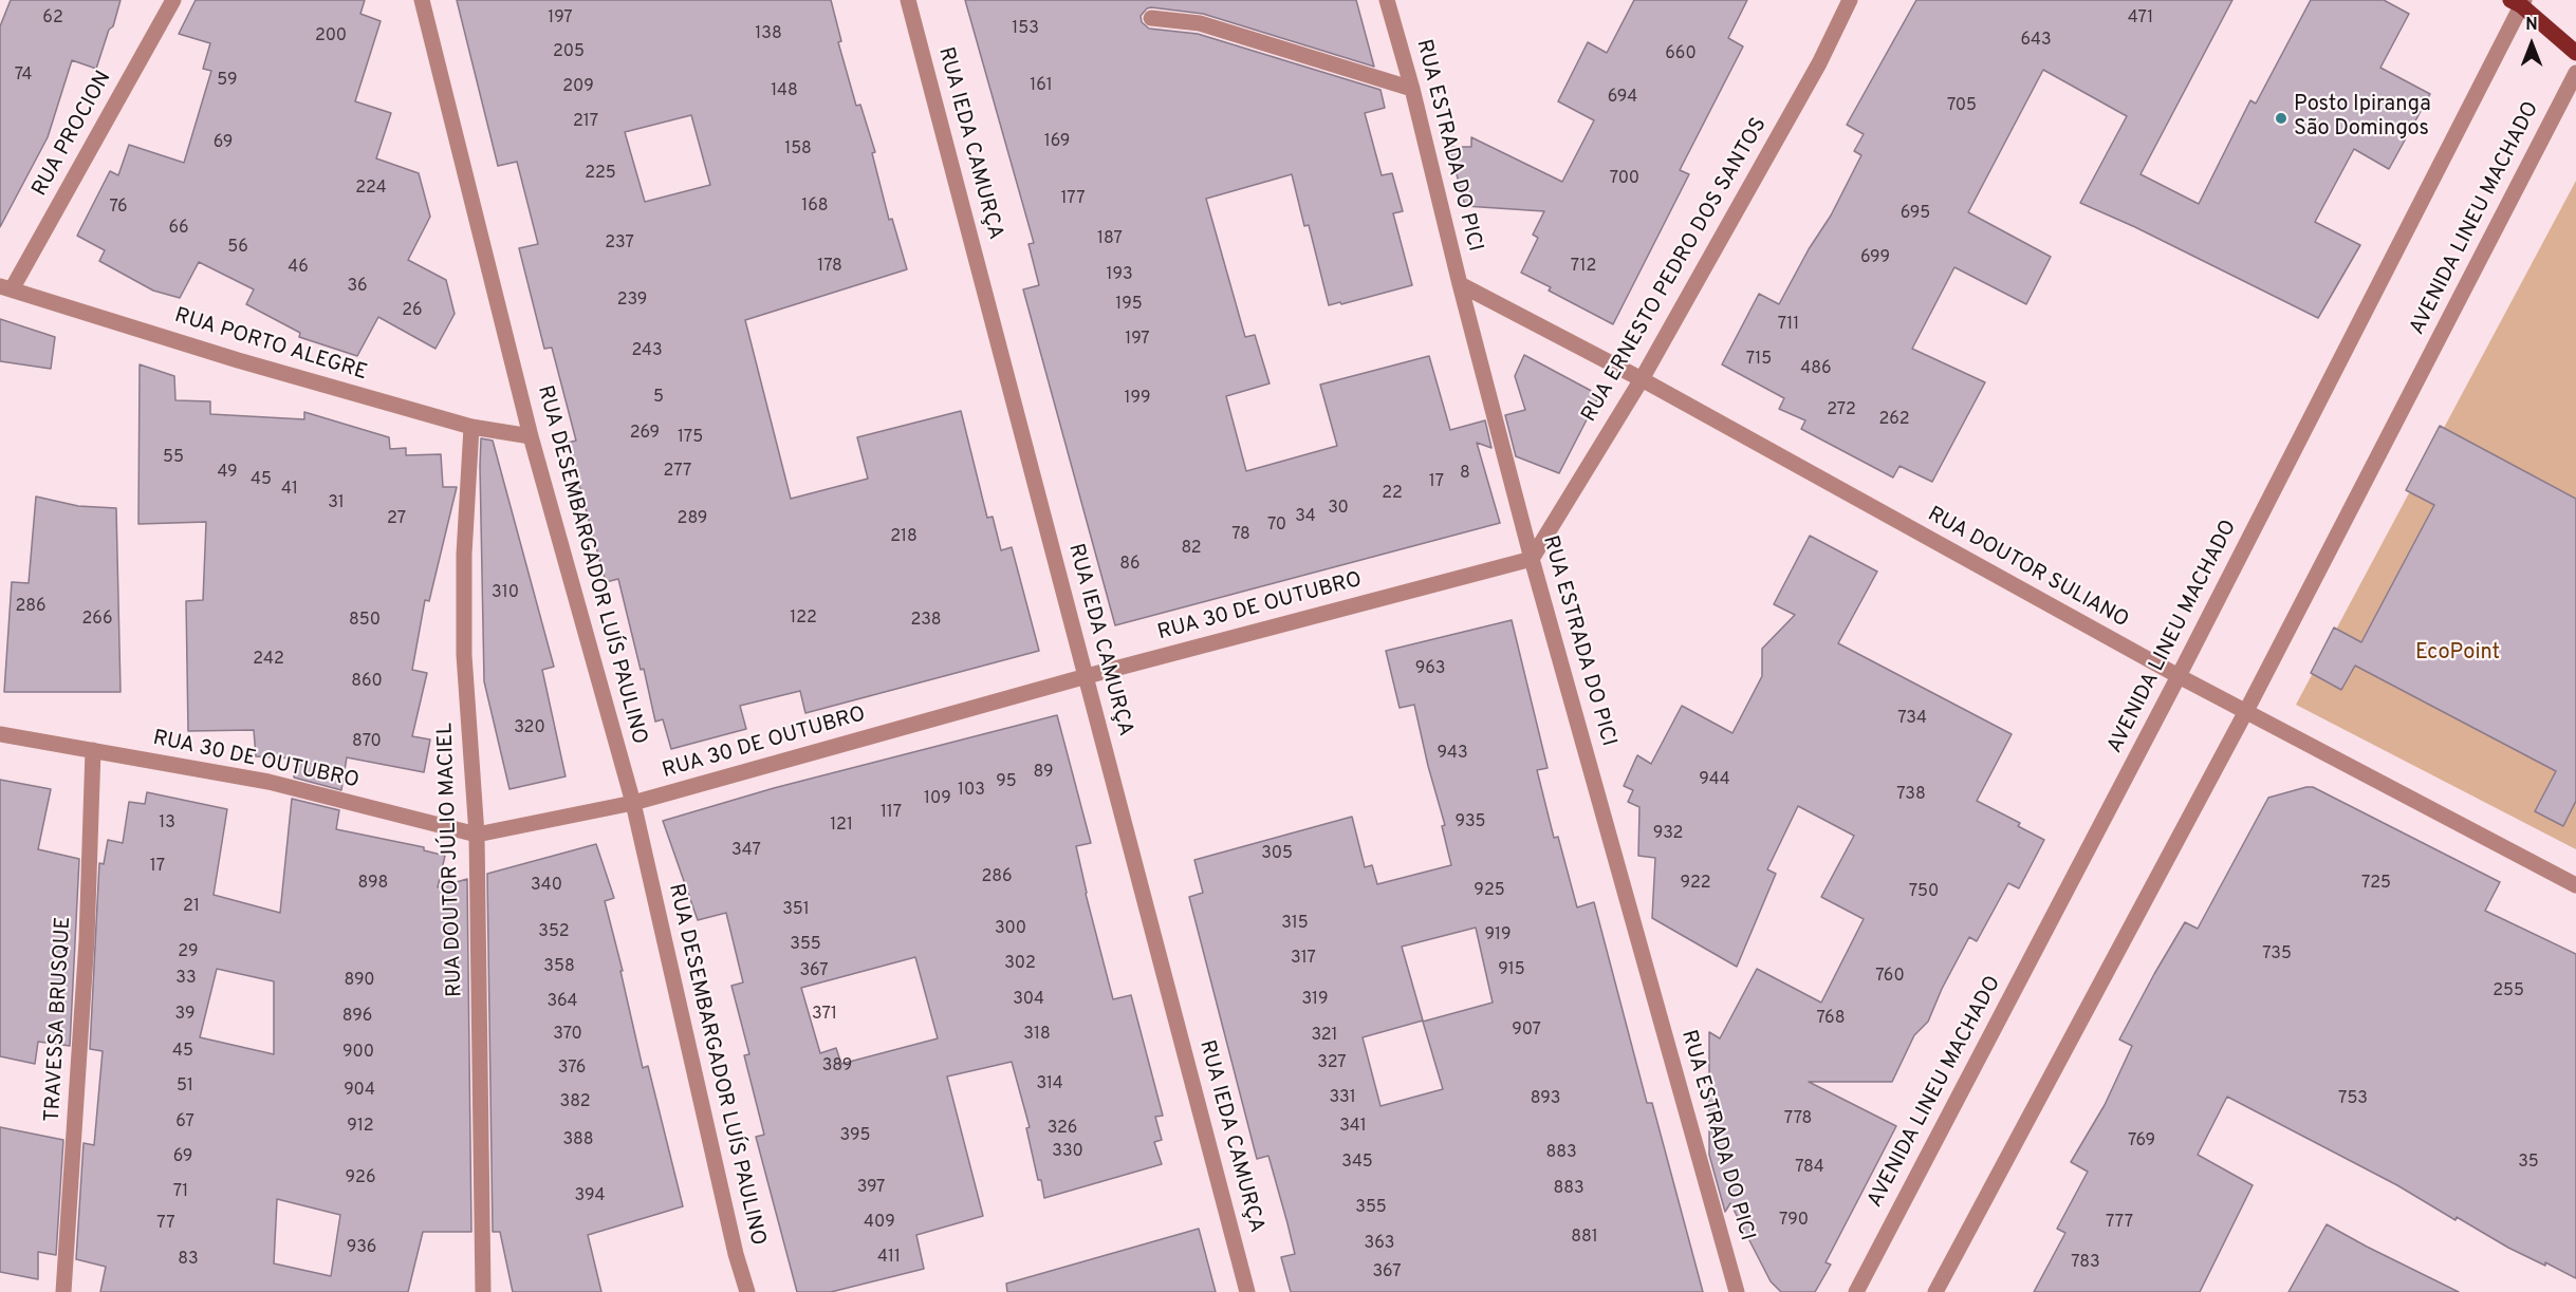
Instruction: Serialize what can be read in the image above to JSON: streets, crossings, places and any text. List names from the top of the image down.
{
  "streets": {
    "street": [
      "RUA PROCION",
      "RUA IEDA CAMURÇA",
      "RUA ESTRADA DO PICI",
      "AVENIDA LINEU MACHADO",
      "RUA ERNESTO PEDRO DOS SANTOS",
      "RUA PORTO ALEGRE",
      "RUA DESEMBARGADOR LUÍS PAULINO",
      "RUA DOUTOR SULIANO",
      "RUA 30 DE OUTUBRO",
      "RUA DOUTOR JÚLIO MACIEL",
      "TRAVESSA BRUSQUE"
    ]
  },
  "crossings": [
    ["RUA PROCION", "RUA PORTO ALEGRE"],
    ["RUA IEDA CAMURÇA", "RUA 30 DE OUTUBRO"],
    ["RUA ESTRADA DO PICI", "RUA ERNESTO PEDRO DOS SANTOS"],
    ["RUA ESTRADA DO PICI", "RUA DOUTOR SULIANO"],
    ["RUA ESTRADA DO PICI", "RUA 30 DE OUTUBRO"],
    ["AVENIDA LINEU MACHADO", "RUA DOUTOR SULIANO"],
    ["RUA ERNESTO PEDRO DOS SANTOS", "RUA DOUTOR SULIANO"],
    ["RUA ERNESTO PEDRO DOS SANTOS", "RUA 30 DE OUTUBRO"],
    ["RUA PORTO ALEGRE", "RUA DESEMBARGADOR LUÍS PAULINO"],
    ["RUA PORTO ALEGRE", "RUA DOUTOR JÚLIO MACIEL"],
    ["RUA DESEMBARGADOR LUÍS PAULINO", "RUA 30 DE OUTUBRO"],
    ["RUA 30 DE OUTUBRO", "RUA DOUTOR JÚLIO MACIEL"],
    ["RUA 30 DE OUTUBRO", "TRAVESSA BRUSQUE"]
  ],
  "parks": ["EcoPoint"],
  "places": ["Posto Ipiranga São Domingos"],
  "house_numbers": [
    "62",
    "197",
    "471",
    "153",
    "138",
    "200",
    "643",
    "205",
    "660",
    "74",
    "59",
    "161",
    "209",
    "148",
    "694",
    "705",
    "217",
    "169",
    "69",
    "158",
    "225",
    "700",
    "224",
    "177",
    "168",
    "76",
    "695",
    "66",
    "187",
    "237",
    "56",
    "699",
    "178",
    "712",
    "46",
    "193",
    "36",
    "239",
    "195",
    "26",
    "711",
    "197",
    "243",
    "715",
    "486",
    "5",
    "199",
    "272",
    "262",
    "269",
    "175",
    "55",
    "277",
    "49",
    "8",
    "45",
    "17",
    "41",
    "22",
    "31",
    "30",
    "34",
    "27",
    "289",
    "70",
    "78",
    "218",
    "82",
    "86",
    "310",
    "286",
    "122",
    "266",
    "850",
    "238",
    "242",
    "963",
    "860",
    "734",
    "320",
    "870",
    "943",
    "89",
    "944",
    "95",
    "103",
    "738",
    "109",
    "117",
    "935",
    "13",
    "121",
    "932",
    "347",
    "305",
    "17",
    "286",
    "898",
    "922",
    "725",
    "340",
    "925",
    "750",
    "21",
    "351",
    "315",
    "300",
    "352",
    "919",
    "355",
    "29",
    "735",
    "317",
    "302",
    "358",
    "915",
    "367",
    "760",
    "33",
    "890",
    "255",
    "304",
    "319",
    "364",
    "39",
    "371",
    "896",
    "768",
    "907",
    "370",
    "318",
    "321",
    "45",
    "900",
    "327",
    "389",
    "376",
    "314",
    "51",
    "904",
    "331",
    "893",
    "753",
    "382",
    "778",
    "67",
    "912",
    "341",
    "326",
    "395",
    "388",
    "769",
    "330",
    "883",
    "69",
    "345",
    "35",
    "784",
    "926",
    "397",
    "883",
    "71",
    "394",
    "355",
    "790",
    "409",
    "777",
    "77",
    "881",
    "363",
    "936",
    "411",
    "83",
    "783",
    "367"
  ],
  "north": "top"
}
